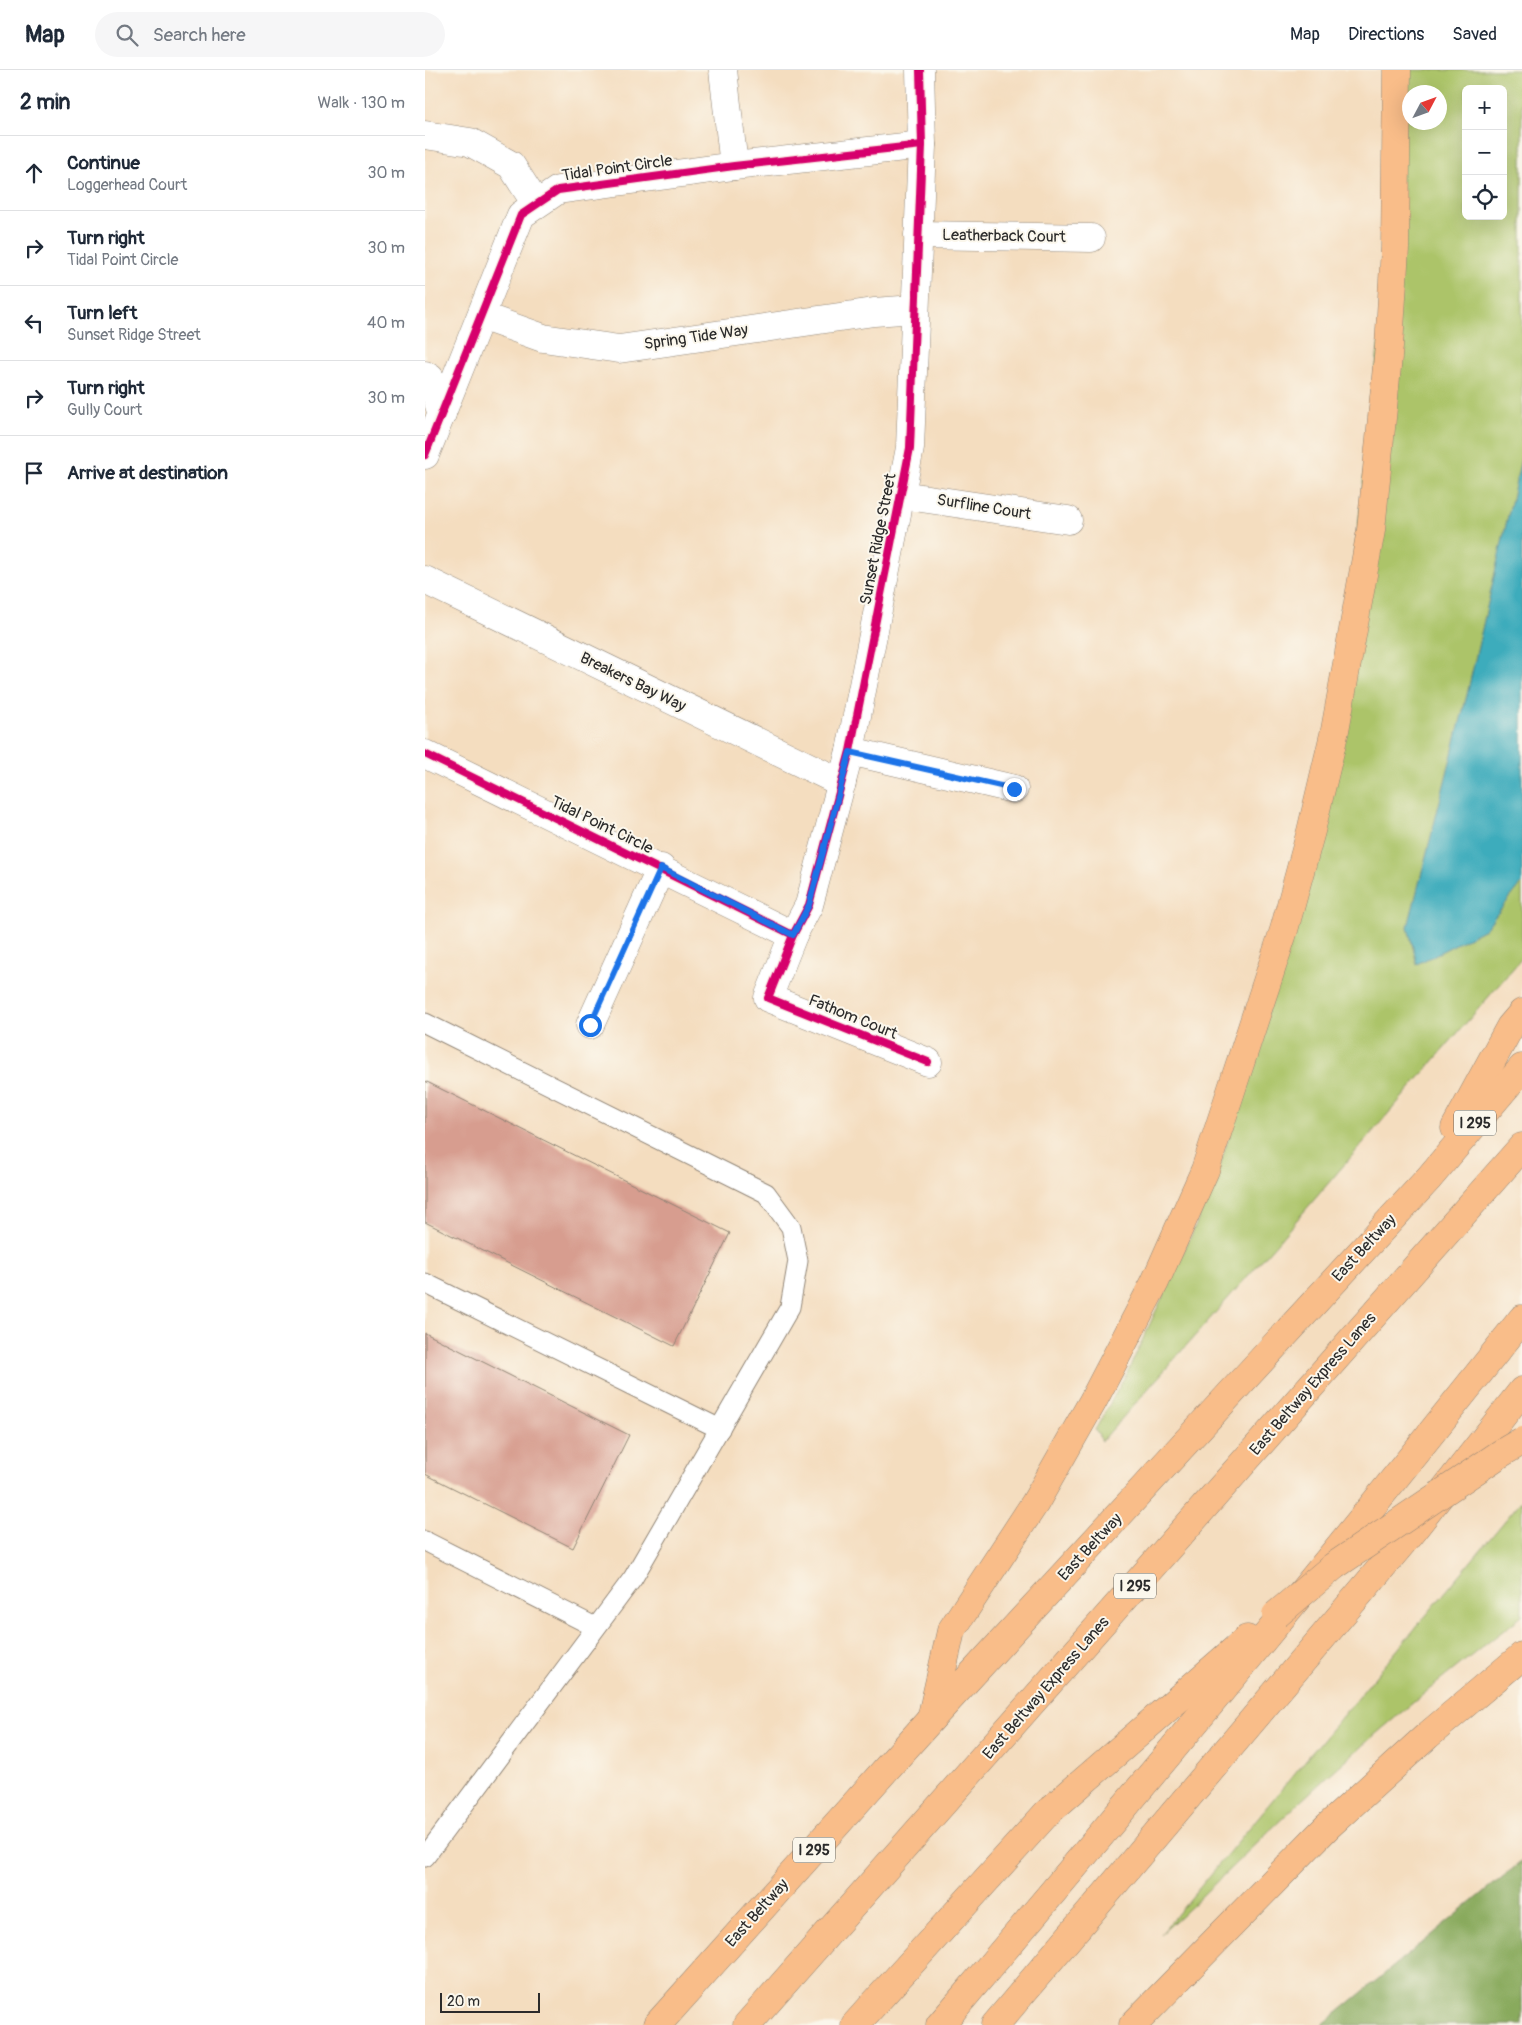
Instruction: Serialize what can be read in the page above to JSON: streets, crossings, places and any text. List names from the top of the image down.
{
  "streets": {
    "highway": ["I 295", "East Beltway", "East Beltway Express Lanes"],
    "street": [
      "Tidal Point Circle",
      "Leatherback Court",
      "Spring Tide Way",
      "Surfline Court",
      "Sunset Ridge Street",
      "Breakers Bay Way",
      "Fathom Court"
    ]
  },
  "crossings": [
    ["Tidal Point Circle", "Spring Tide Way"],
    ["Tidal Point Circle", "Sunset Ridge Street"],
    ["Leatherback Court", "Sunset Ridge Street"],
    ["Spring Tide Way", "Sunset Ridge Street"],
    ["Surfline Court", "Sunset Ridge Street"],
    ["Sunset Ridge Street", "Breakers Bay Way"],
    ["Sunset Ridge Street", "Fathom Court"]
  ],
  "scale_bar": "20 m",
  "north": "top right",
  "page": {
    "header": "Map",
    "search": "Search here",
    "nav": ["Map", "Directions", "Saved"],
    "heading": ["2 min", "Walk · 130 m"],
    "map_buttons": ["+", "−"],
    "list": [
      ["Continue", "Loggerhead Court", "30 m"],
      ["Turn right", "Tidal Point Circle", "30 m"],
      ["Turn left", "Sunset Ridge Street", "40 m"],
      ["Turn right", "Gully Court", "30 m"],
      "Arrive at destination"
    ],
    "scale": "20 m"
  }
}
